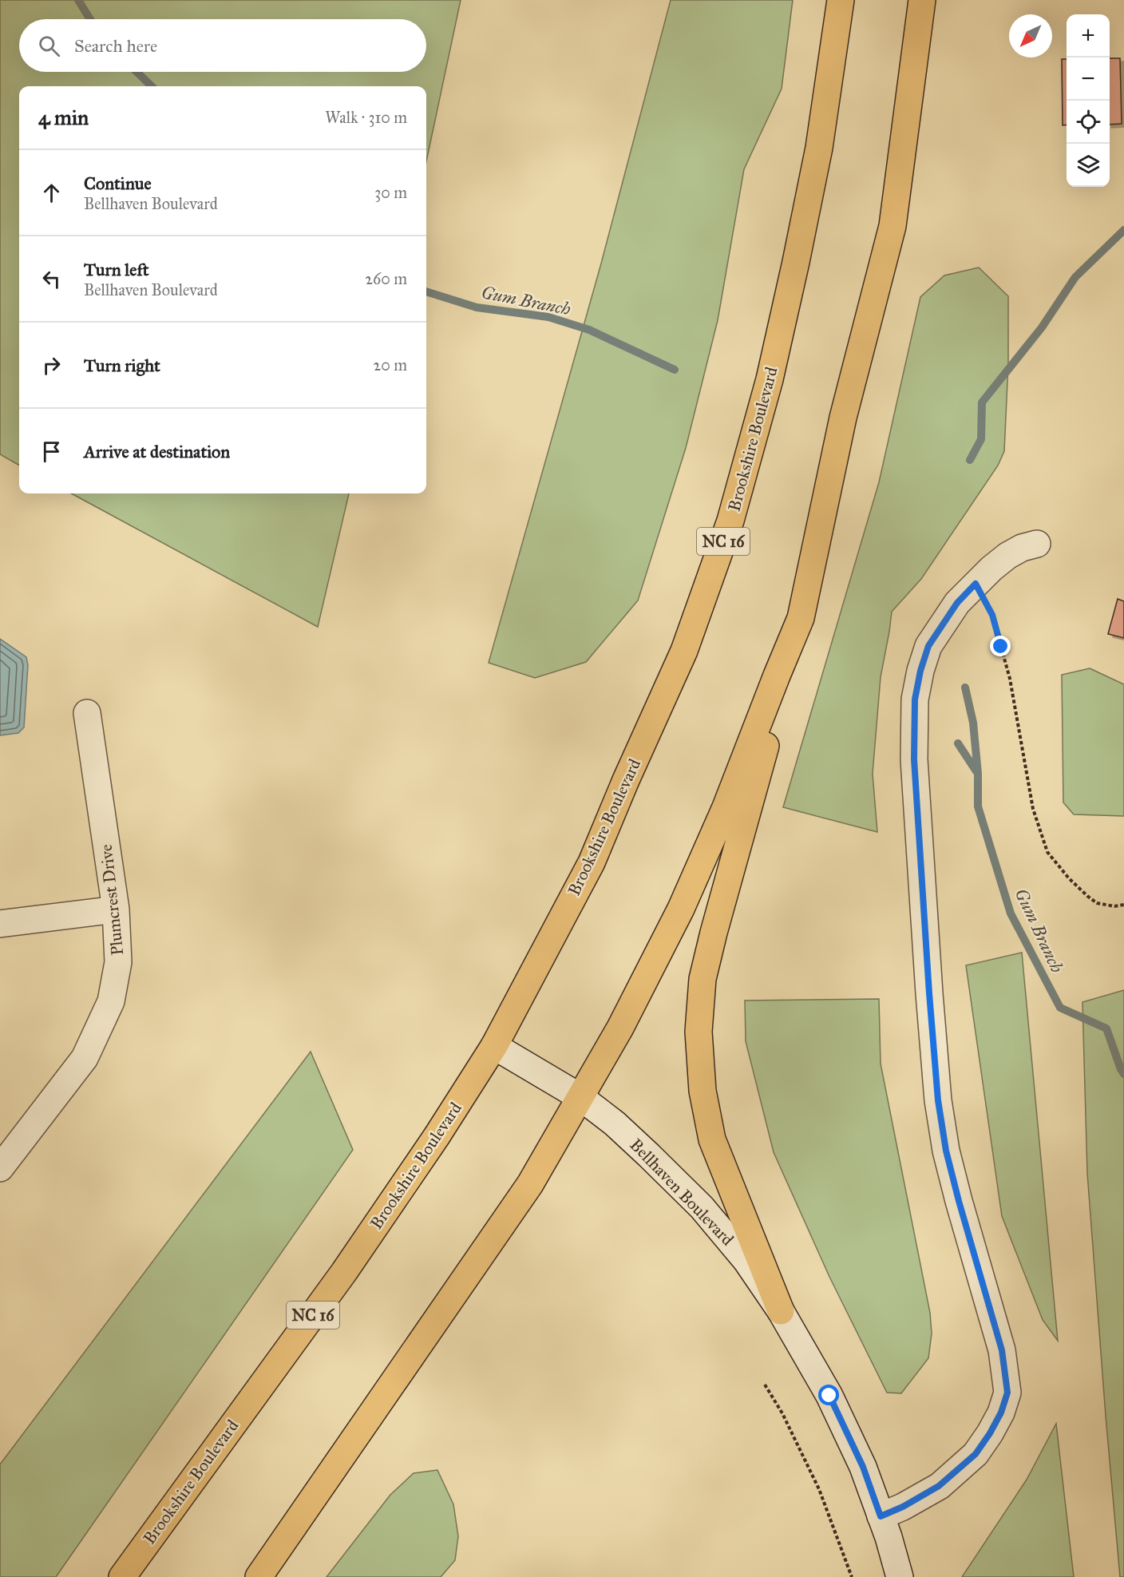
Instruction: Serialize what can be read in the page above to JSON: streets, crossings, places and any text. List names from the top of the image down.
{
  "streets": {
    "highway": ["Brookshire Boulevard", "NC 16"],
    "street": ["Plumcrest Drive", "Bellhaven Boulevard"]
  },
  "crossings": [
    ["Brookshire Boulevard", "Bellhaven Boulevard"]
  ],
  "water": ["Gum Branch"],
  "north": "bottom left",
  "page": {
    "map_buttons": ["+", "−"],
    "search": "Search here",
    "heading": ["4 min", "Walk · 310 m"],
    "list": [
      ["Continue", "Bellhaven Boulevard", "30 m"],
      ["Turn left", "Bellhaven Boulevard", "260 m"],
      ["Turn right", "20 m"],
      "Arrive at destination"
    ]
  }
}
